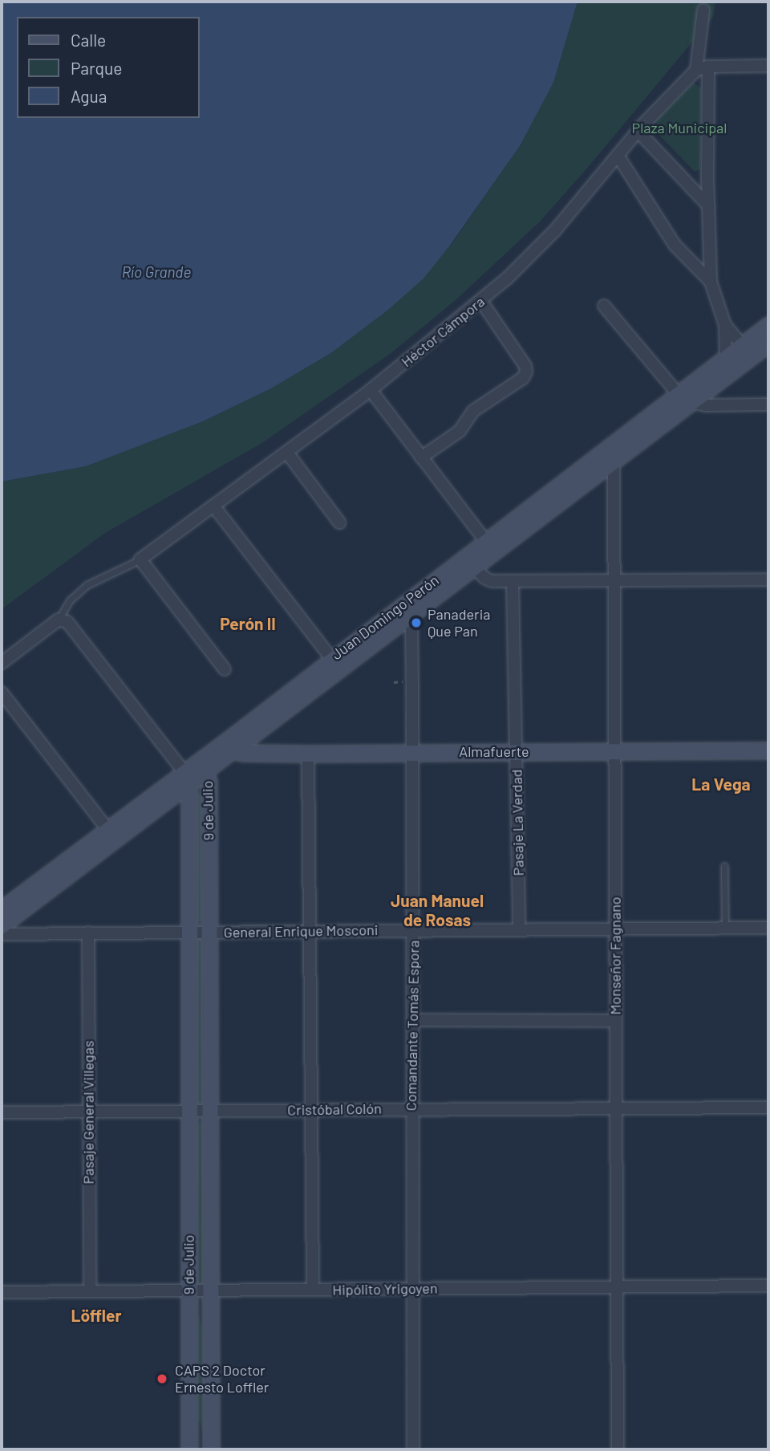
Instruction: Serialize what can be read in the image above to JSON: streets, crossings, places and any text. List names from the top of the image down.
{
  "streets": {
    "street": [
      "Héctor Cámpora",
      "Juan Domingo Perón",
      "Almafuerte",
      "9 de Julio",
      "Pasaje La Verdad",
      "General Enrique Mosconi",
      "Monseñor Fagnano",
      "Comandante Tomás Espora",
      "Cristóbal Colón",
      "Pasaje General Villegas",
      "Hipólito Yrigoyen"
    ]
  },
  "crossings": [
    ["Juan Domingo Perón", "Almafuerte"],
    ["Juan Domingo Perón", "9 de Julio"],
    ["Juan Domingo Perón", "Monseñor Fagnano"],
    ["Juan Domingo Perón", "Comandante Tomás Espora"],
    ["Almafuerte", "Pasaje La Verdad"],
    ["Almafuerte", "Monseñor Fagnano"],
    ["Almafuerte", "Comandante Tomás Espora"],
    ["9 de Julio", "General Enrique Mosconi"],
    ["9 de Julio", "Cristóbal Colón"],
    ["9 de Julio", "Hipólito Yrigoyen"],
    ["Pasaje La Verdad", "General Enrique Mosconi"],
    ["General Enrique Mosconi", "Monseñor Fagnano"],
    ["General Enrique Mosconi", "Comandante Tomás Espora"],
    ["General Enrique Mosconi", "Pasaje General Villegas"],
    ["Monseñor Fagnano", "Cristóbal Colón"],
    ["Monseñor Fagnano", "Hipólito Yrigoyen"],
    ["Comandante Tomás Espora", "Cristóbal Colón"],
    ["Comandante Tomás Espora", "Hipólito Yrigoyen"],
    ["Cristóbal Colón", "Pasaje General Villegas"],
    ["Pasaje General Villegas", "Hipólito Yrigoyen"]
  ],
  "districts": [
    "Perón II",
    "La Vega",
    "Juan Manuel de Rosas",
    "Löffler"
  ],
  "water": ["Río Grande"],
  "parks": ["Plaza Municipal"],
  "places": ["Panaderia Que Pan", "CAPS 2 Doctor Ernesto Loffler"],
  "legend": ["Calle", "Parque", "Agua"]
}
